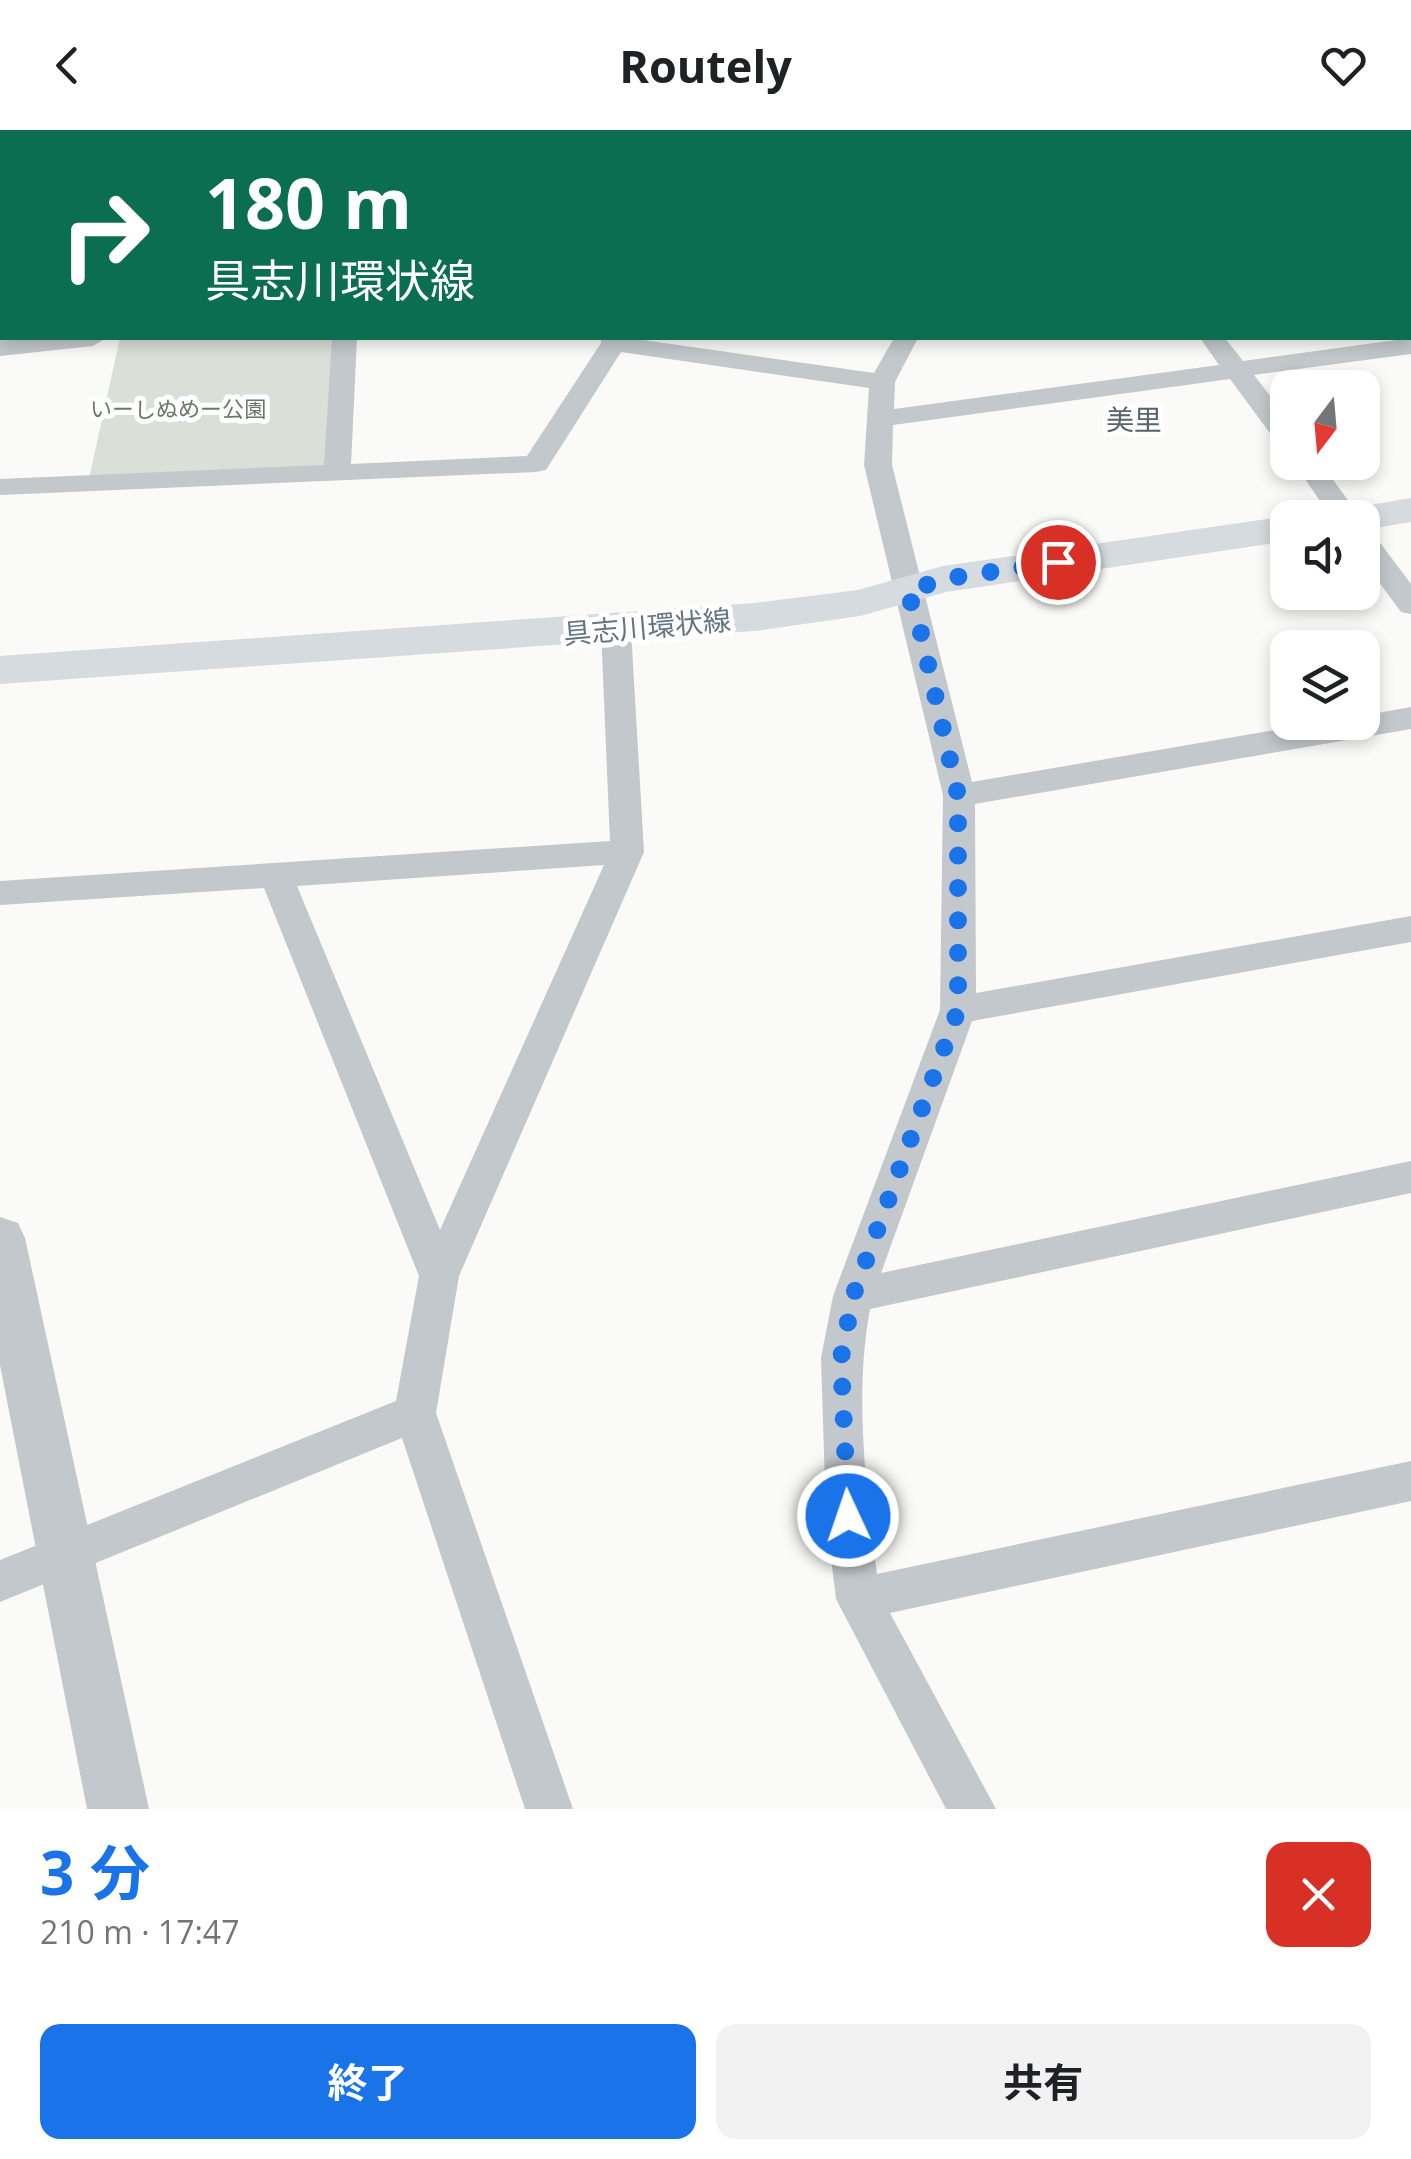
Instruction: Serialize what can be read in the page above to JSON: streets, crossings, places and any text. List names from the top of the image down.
{
  "streets": {
    "main road": ["具志川環状線"]
  },
  "districts": ["美里"],
  "parks": ["いーしぬめー公園"],
  "north": "bottom",
  "page": {
    "header": "Routely",
    "turn": ["180 m", "具志川環状線"],
    "heading": ["3 分", "210 m · 17:47"],
    "buttons": ["終了", "共有"]
  }
}
